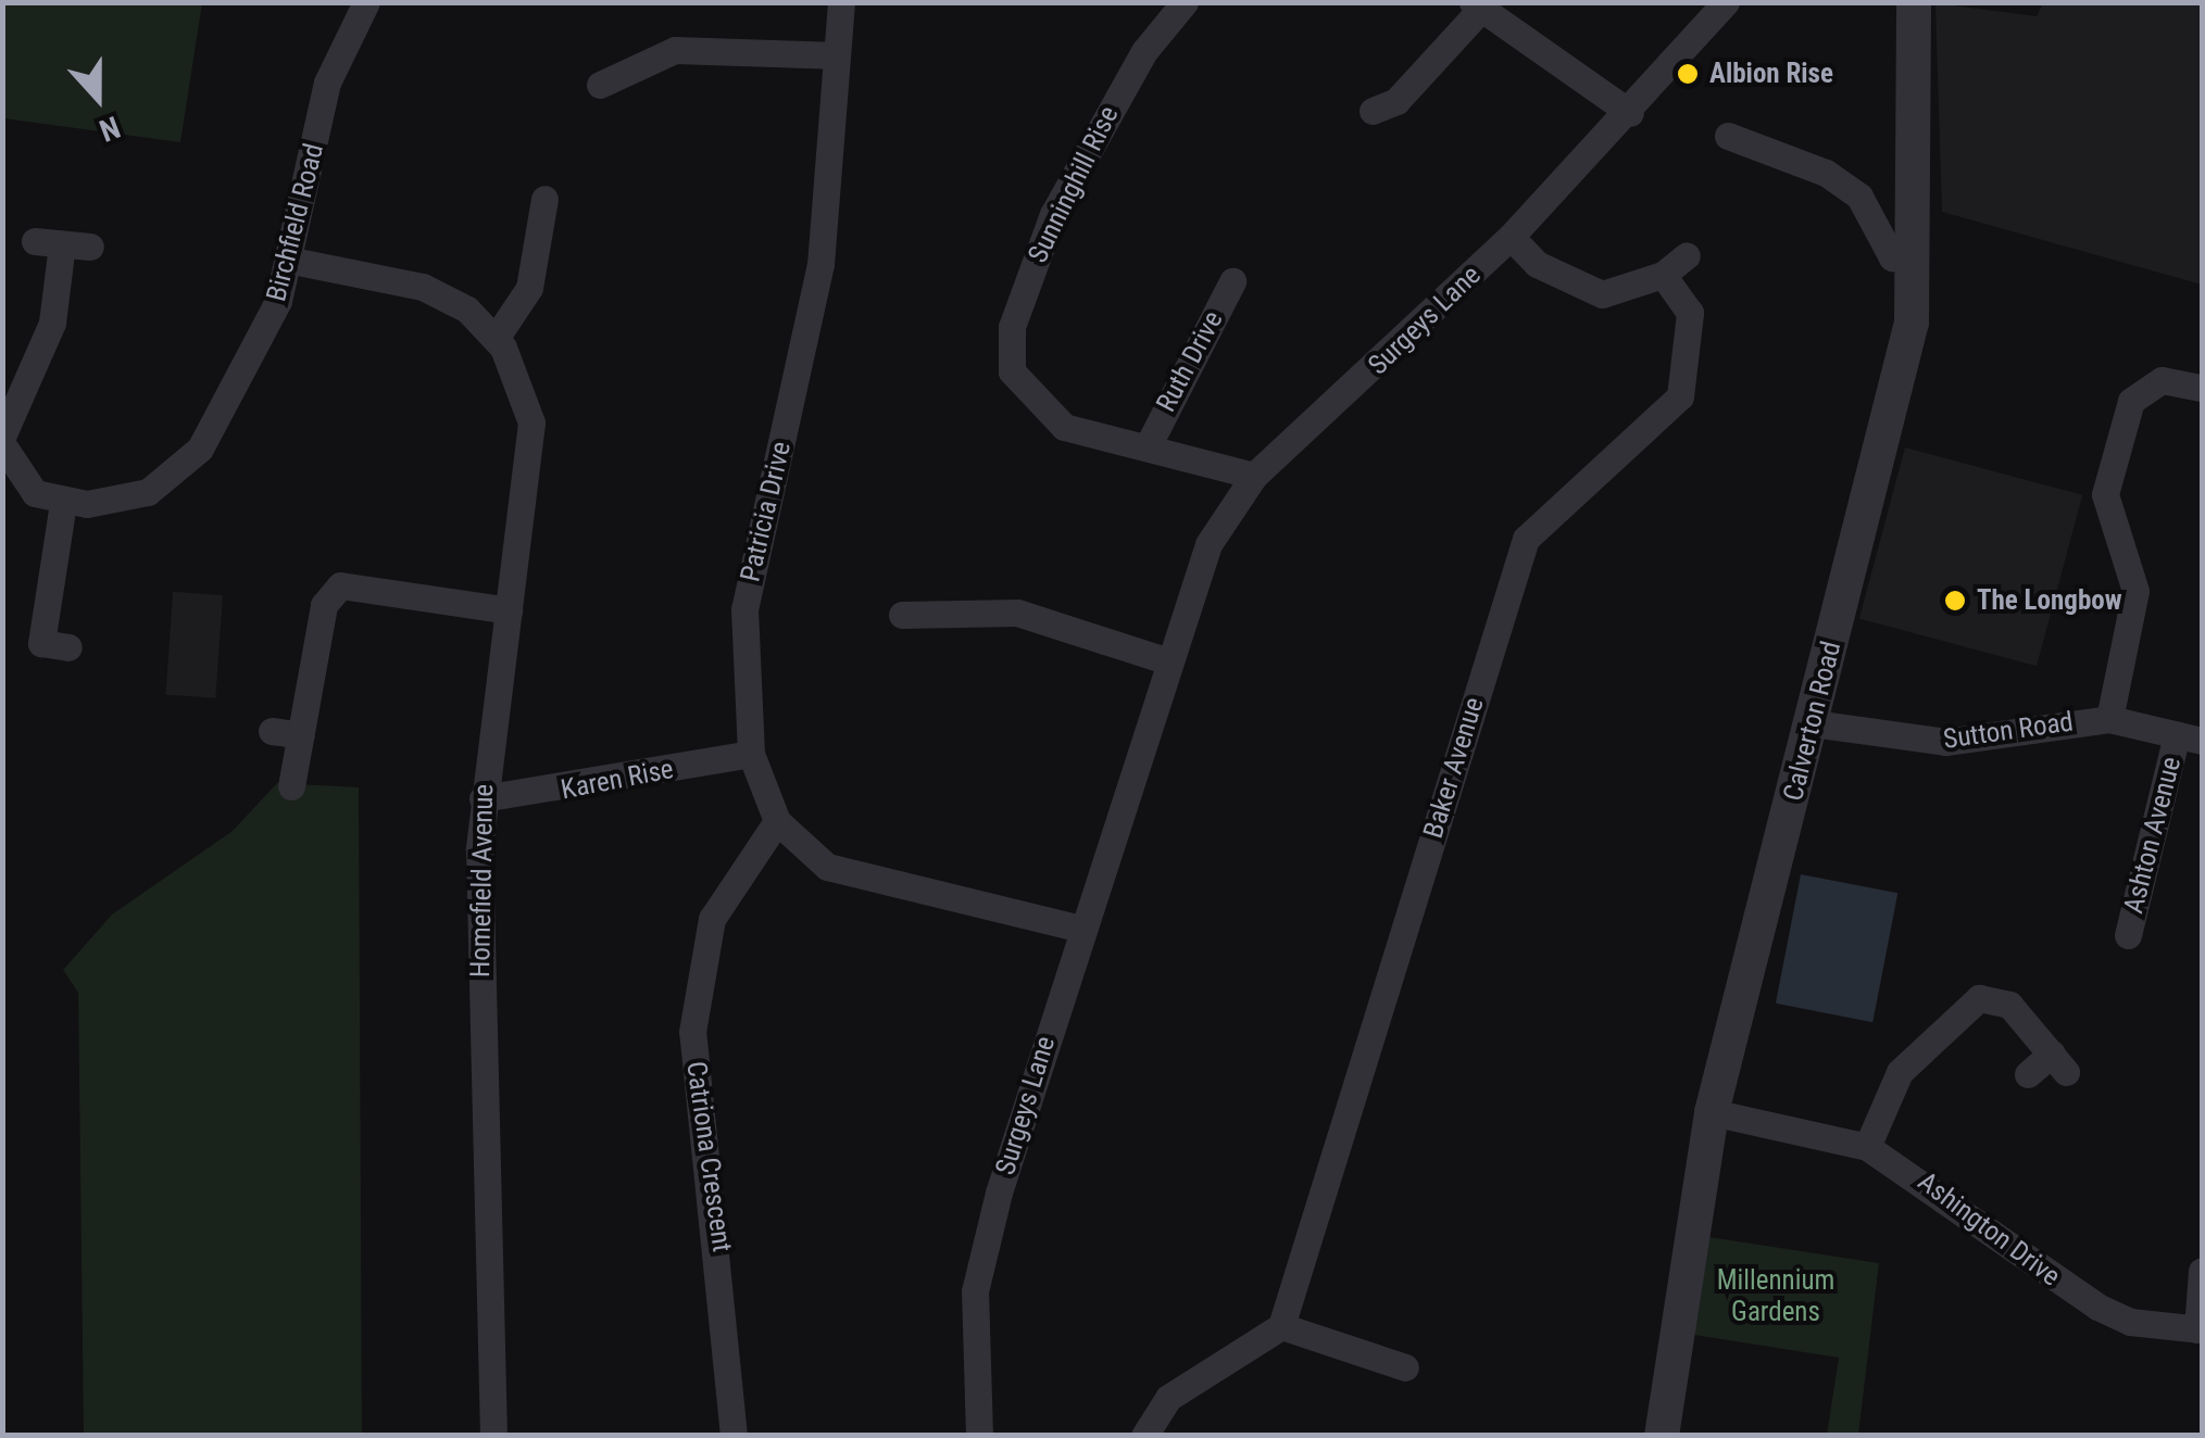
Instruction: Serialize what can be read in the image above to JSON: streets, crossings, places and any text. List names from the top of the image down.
{
  "streets": {
    "street": [
      "Sunninghill Rise",
      "Birchfield Road",
      "Surgeys Lane",
      "Ruth Drive",
      "Patricia Drive",
      "Calverton Road",
      "Sutton Road",
      "Baker Avenue",
      "Karen Rise",
      "Ashton Avenue",
      "Homefield Avenue",
      "Catriona Crescent",
      "Ashington Drive"
    ]
  },
  "crossings": [
    ["Sunninghill Rise", "Surgeys Lane"],
    ["Sunninghill Rise", "Ruth Drive"],
    ["Surgeys Lane", "Patricia Drive"],
    ["Patricia Drive", "Karen Rise"],
    ["Patricia Drive", "Catriona Crescent"],
    ["Calverton Road", "Sutton Road"],
    ["Calverton Road", "Ashington Drive"],
    ["Sutton Road", "Ashton Avenue"],
    ["Karen Rise", "Homefield Avenue"]
  ],
  "parks": ["Millennium Gardens"],
  "places": ["Albion Rise", "The Longbow"],
  "north": "bottom"
}
